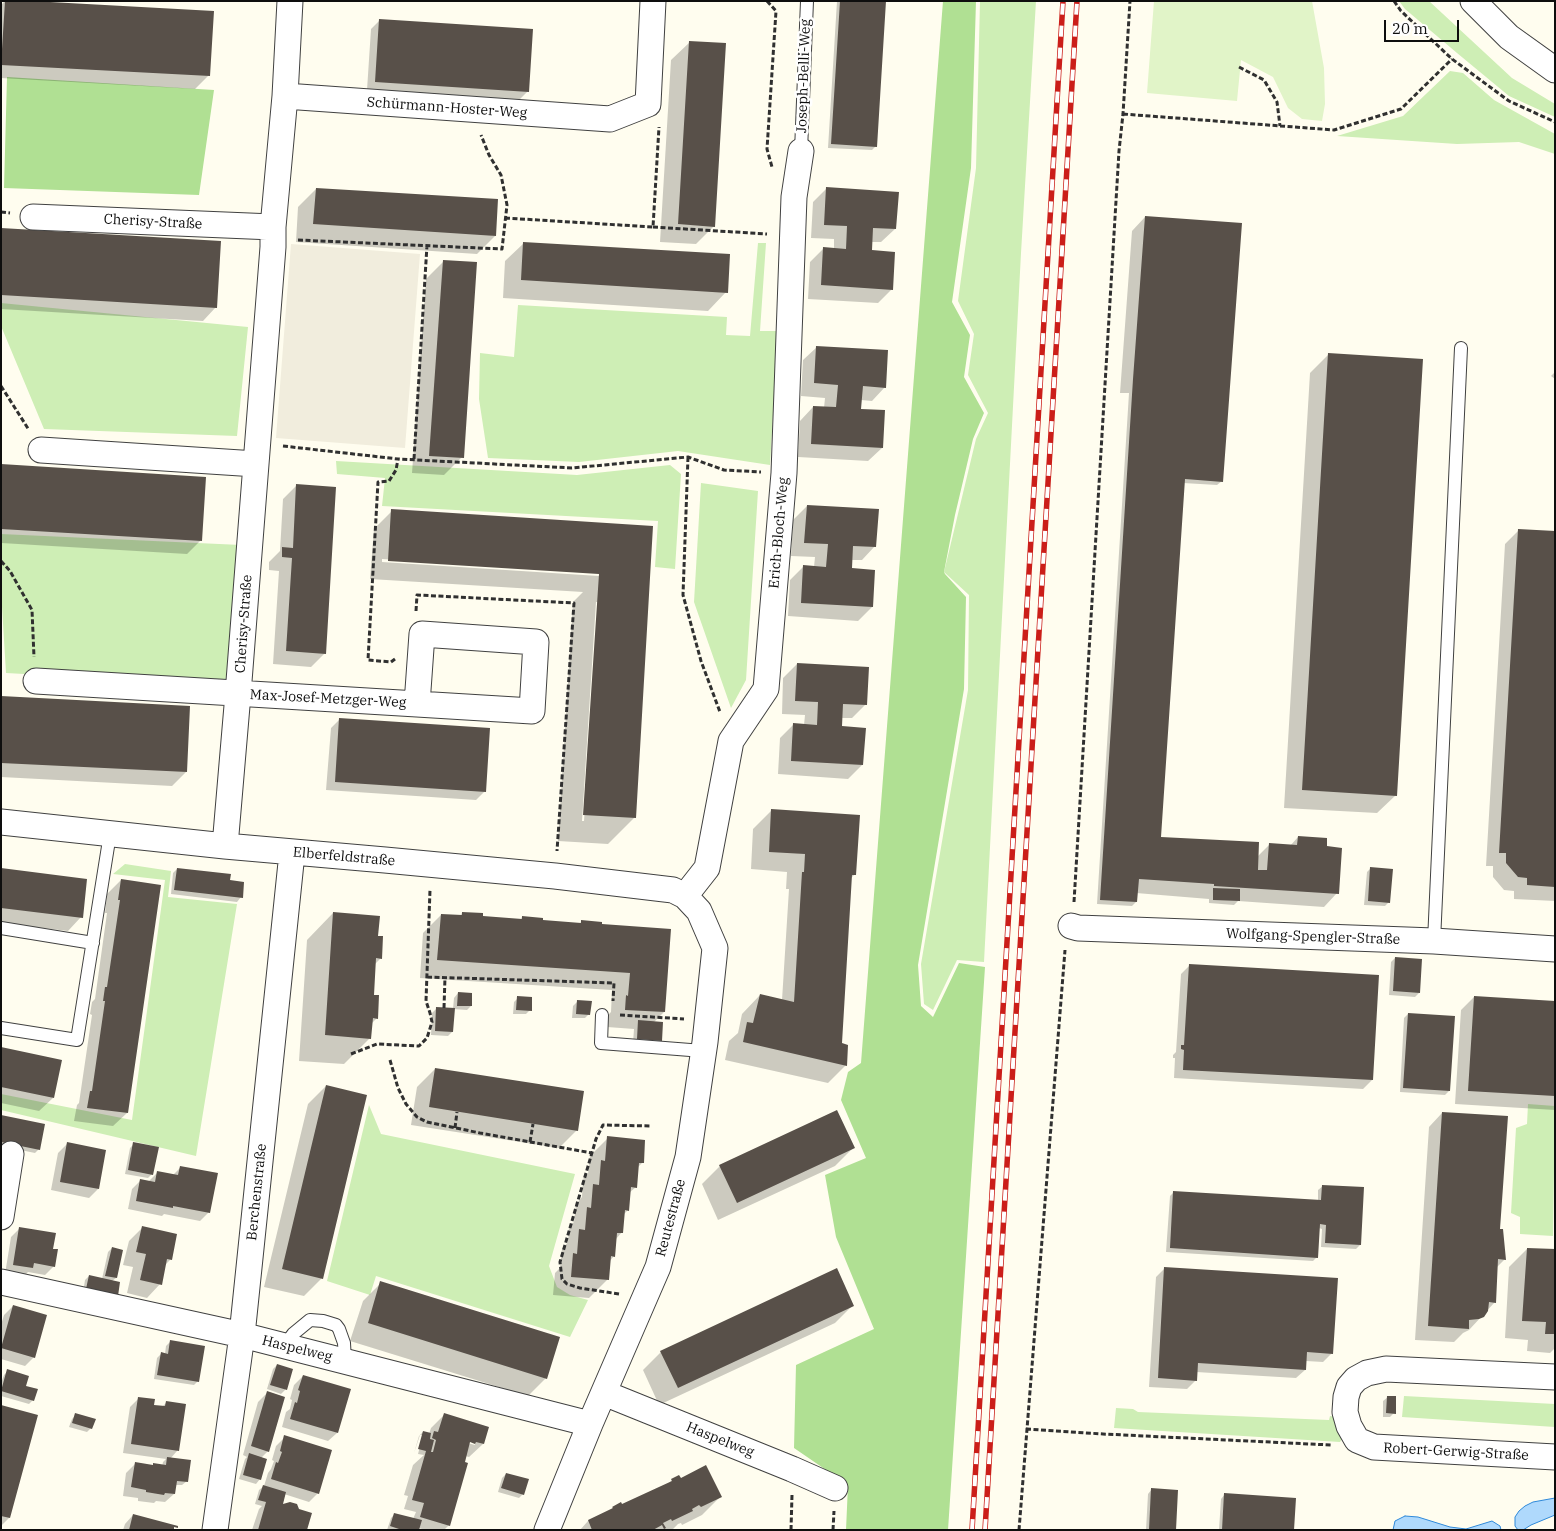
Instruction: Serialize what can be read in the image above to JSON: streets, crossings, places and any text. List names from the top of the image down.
{
  "streets": {
    "street": [
      "Schürmann-Hoster-Weg",
      "Cherisy-Straße",
      "Erich-Bloch-Weg",
      "Max-Josef-Metzger-Weg",
      "Elberfeldstraße",
      "Wolfgang-Spengler-Straße",
      "Berchenstraße",
      "Reutestraße",
      "Haspelweg",
      "Robert-Gerwig-Straße"
    ],
    "lane": ["Joseph-Belli-Weg"]
  },
  "crossings": [
    ["Joseph-Belli-Weg", "Erich-Bloch-Weg"],
    ["Schürmann-Hoster-Weg", "Cherisy-Straße"],
    ["Cherisy-Straße", "Max-Josef-Metzger-Weg"],
    ["Cherisy-Straße", "Elberfeldstraße"],
    ["Erich-Bloch-Weg", "Elberfeldstraße"],
    ["Erich-Bloch-Weg", "Reutestraße"],
    ["Elberfeldstraße", "Berchenstraße"],
    ["Elberfeldstraße", "Reutestraße"],
    ["Berchenstraße", "Haspelweg"],
    ["Reutestraße", "Haspelweg"]
  ],
  "scale_bar": "20 m"
}
